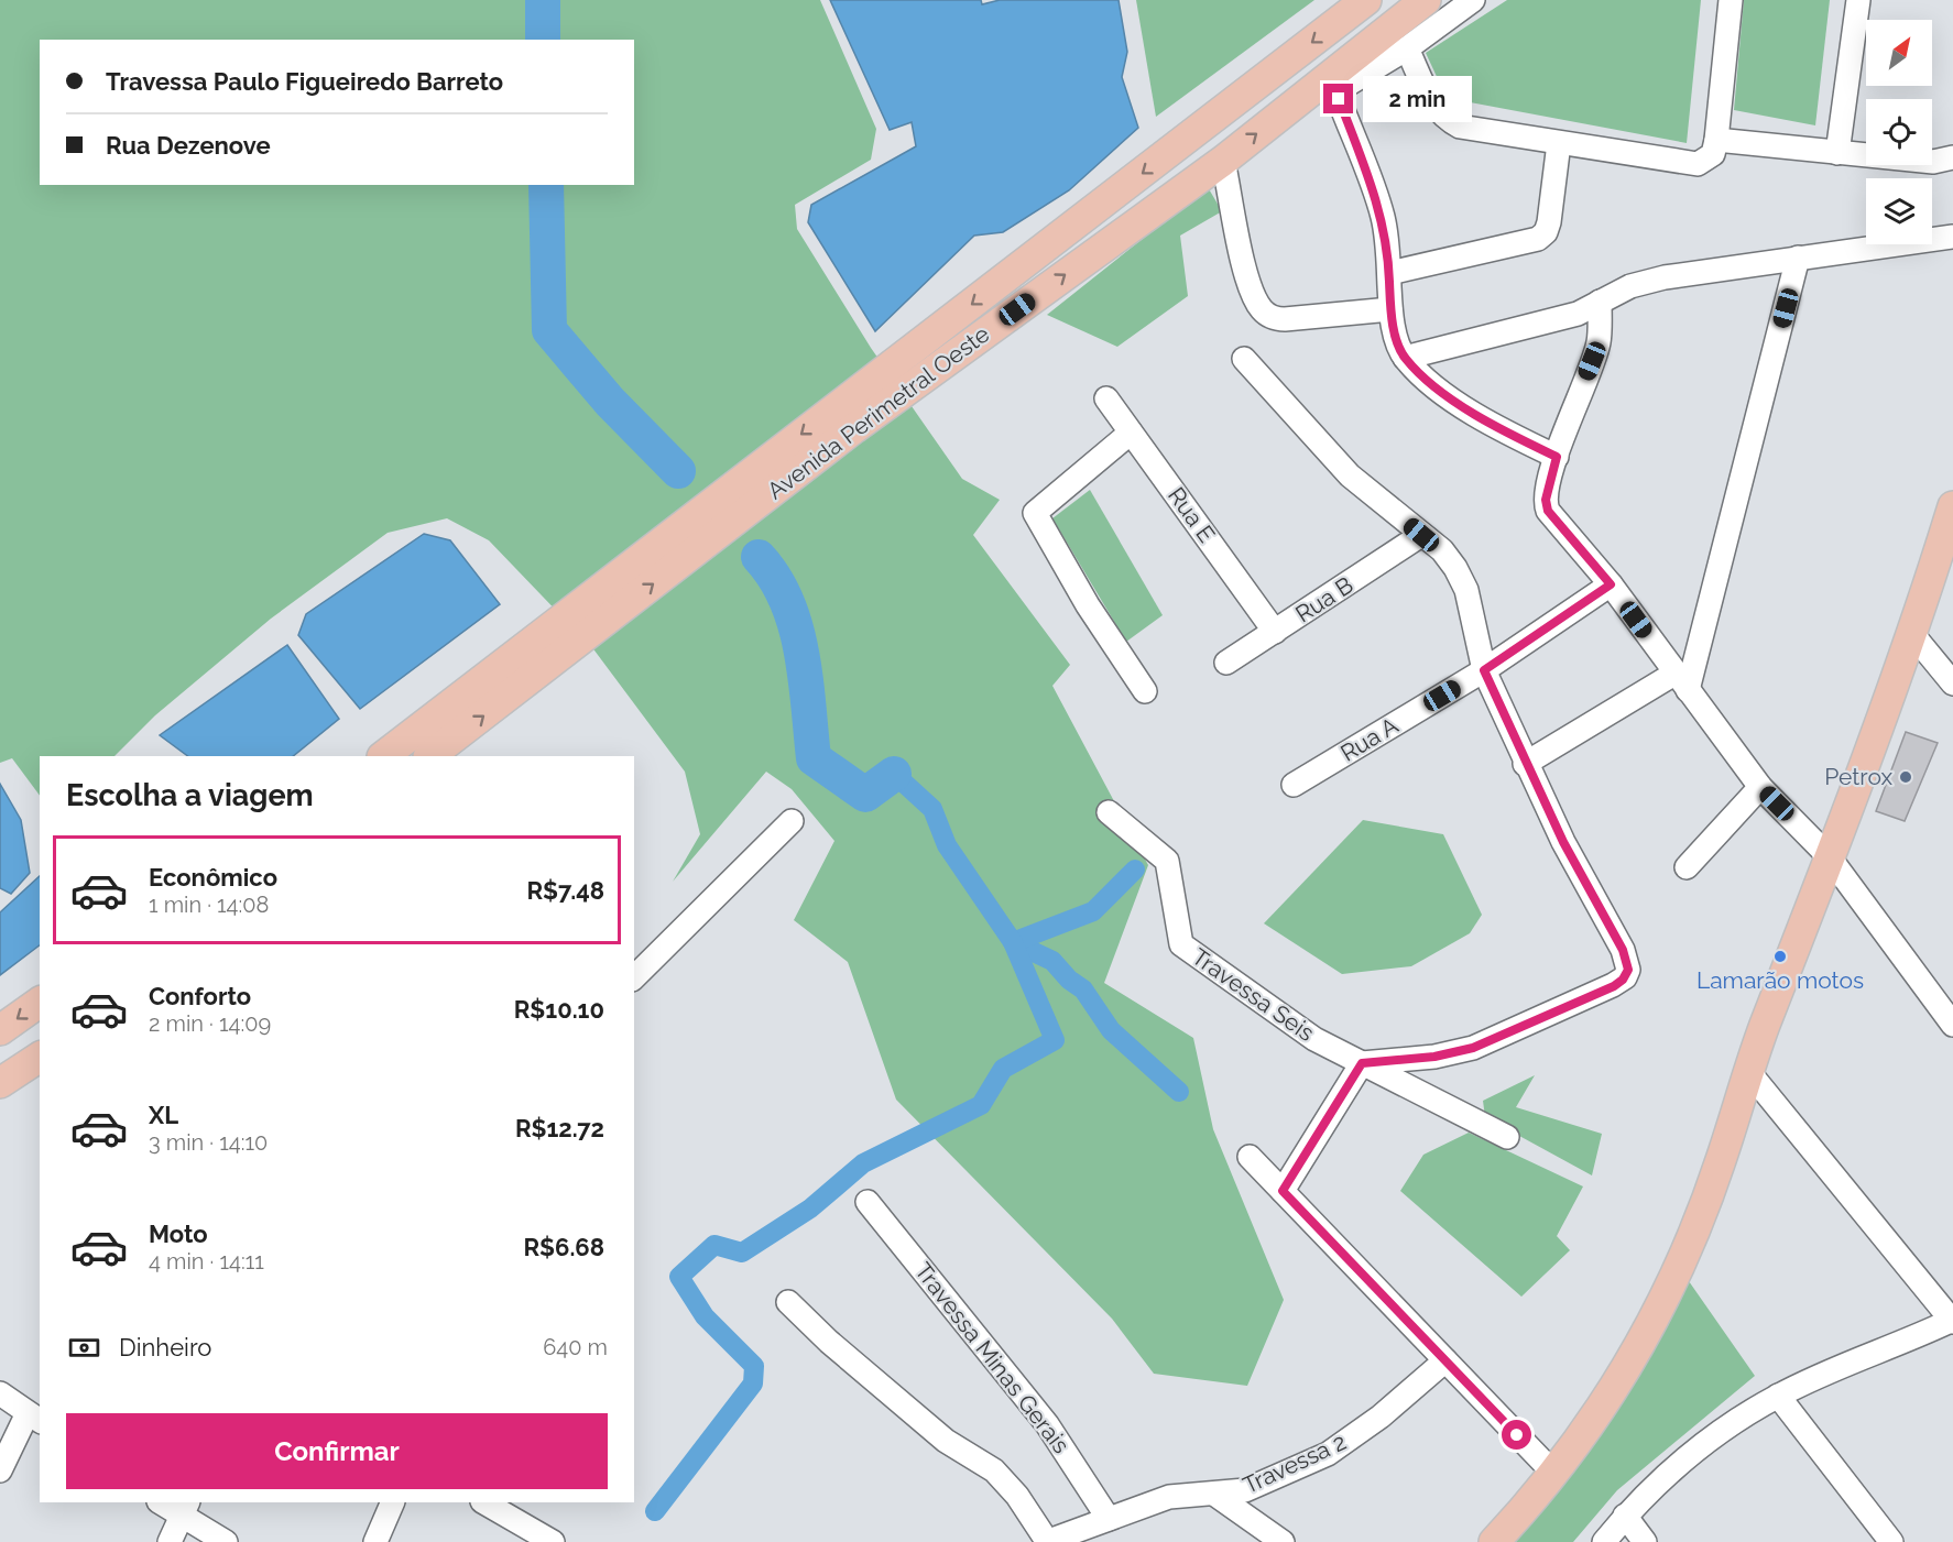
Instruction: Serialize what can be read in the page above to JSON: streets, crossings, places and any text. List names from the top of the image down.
{
  "streets": {
    "main road": ["Avenida Perimetral Oeste"],
    "street": [
      "Rua E",
      "Rua B",
      "Rua A",
      "Travessa Seis",
      "Travessa Minas Gerais",
      "Travessa 2"
    ]
  },
  "crossings": [
    ["Rua E", "Rua B"],
    ["Travessa Minas Gerais", "Travessa 2"]
  ],
  "places": ["Petrox", "Lamarão motos"],
  "north": "top right",
  "page": {
    "banner": ["Travessa Paulo Figueiredo Barreto", "Rua Dezenove"],
    "bubble": "2 min",
    "heading": "Escolha a viagem",
    "list": [
      {
        "name": "Econômico",
        "note": "1 min · 14:08",
        "value": "R$7.48"
      },
      {
        "name": "Conforto",
        "note": "2 min · 14:09",
        "value": "R$10.10"
      },
      {
        "name": "XL",
        "note": "3 min · 14:10",
        "value": "R$12.72"
      },
      {
        "name": "Moto",
        "note": "4 min · 14:11",
        "value": "R$6.68"
      }
    ],
    "pay": ["Dinheiro", "640 m"],
    "buttons": "Confirmar"
  }
}
